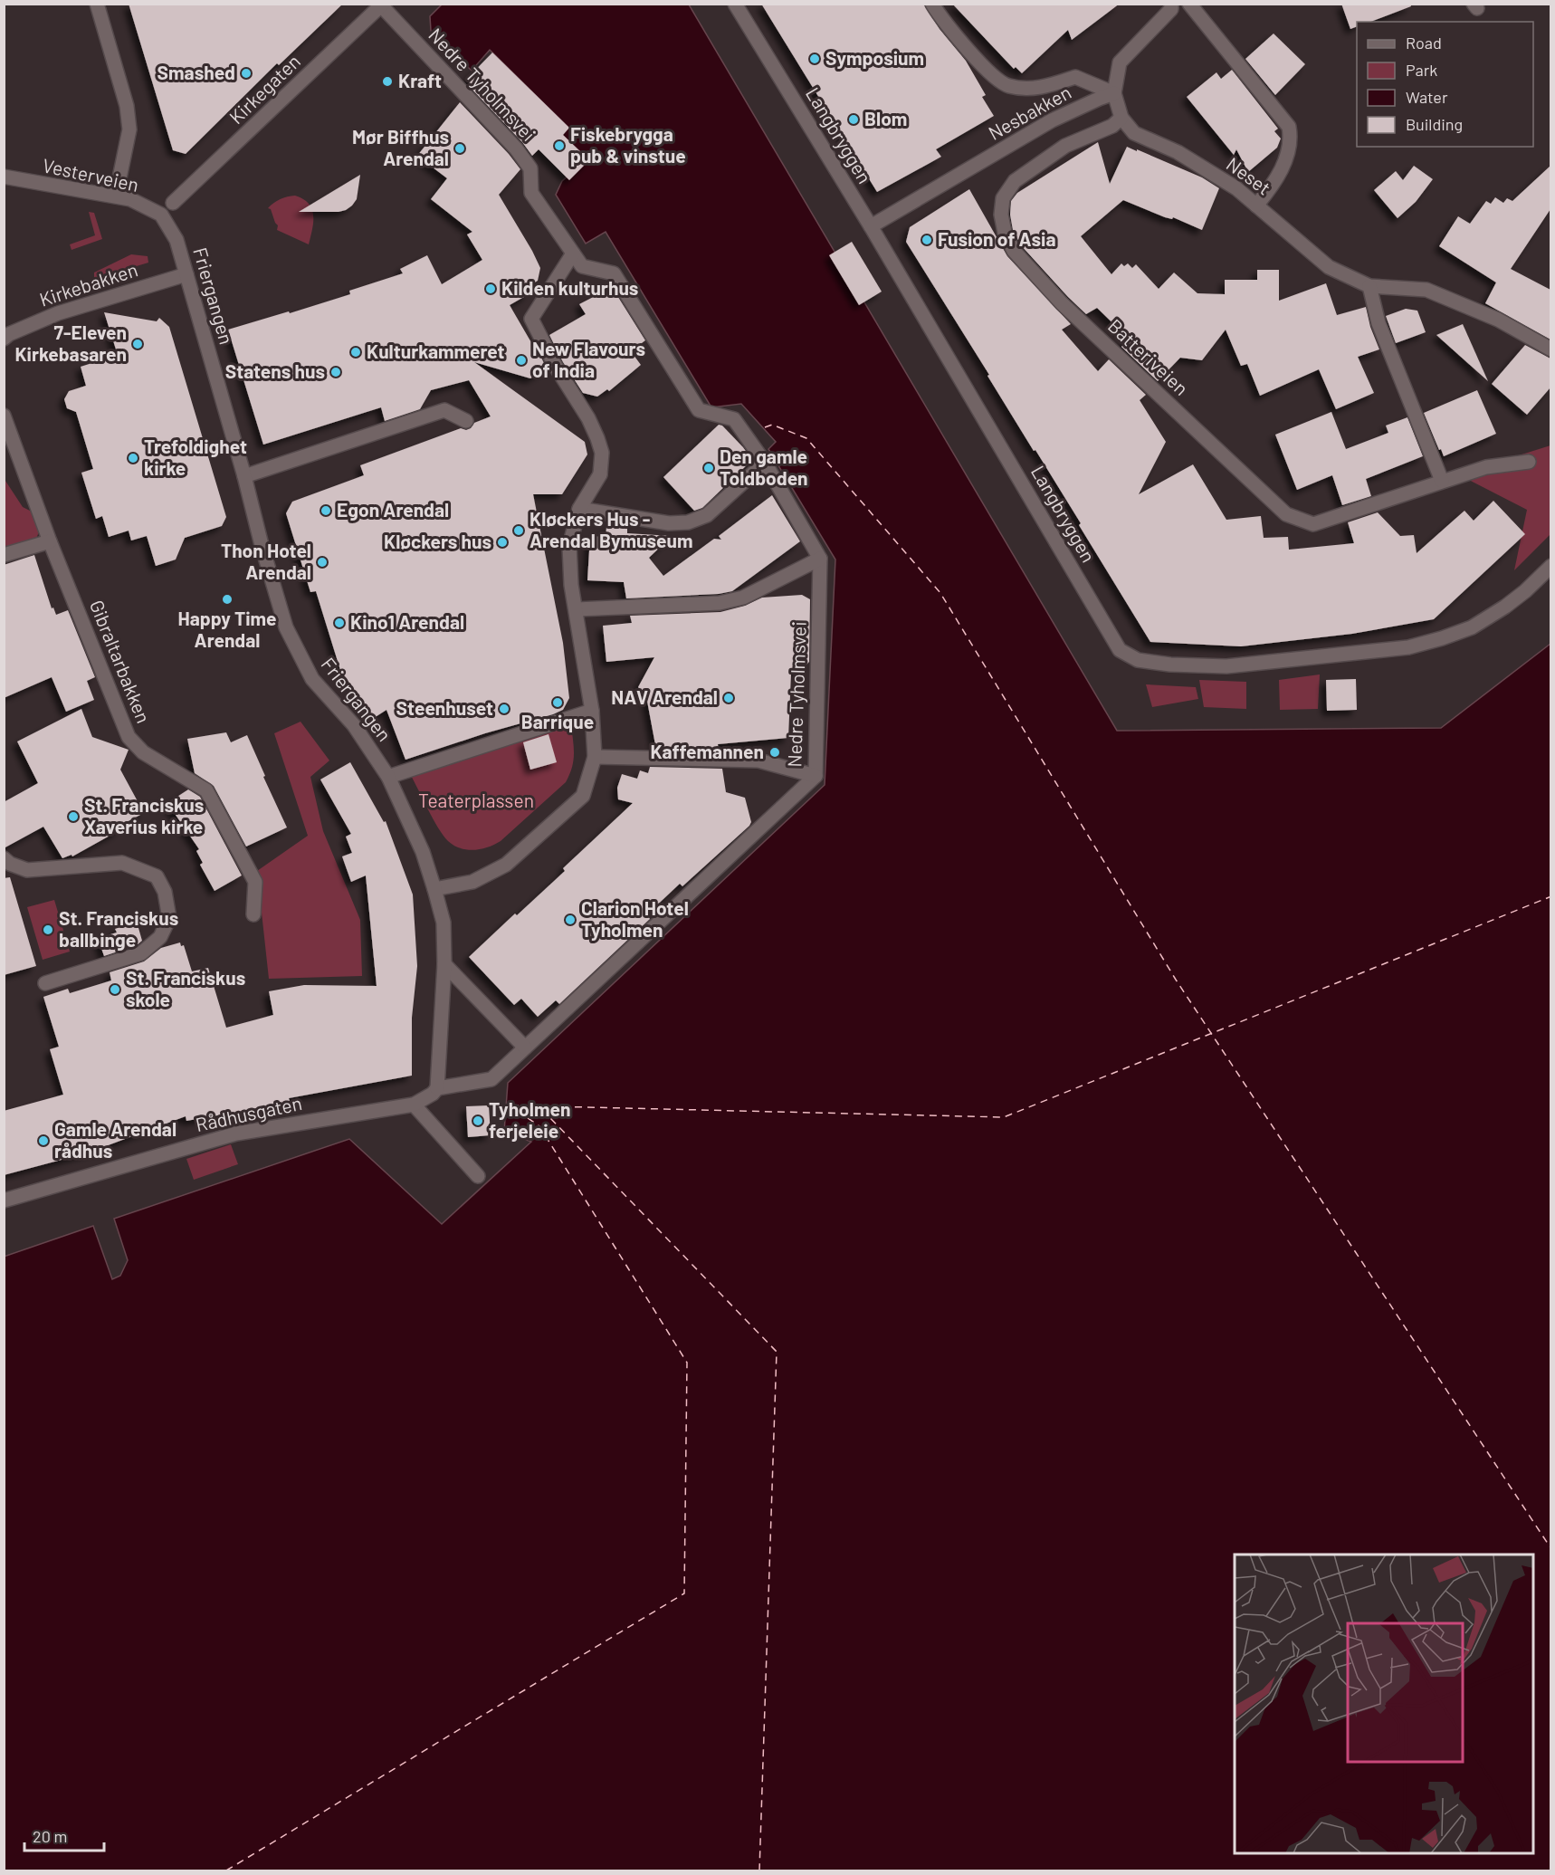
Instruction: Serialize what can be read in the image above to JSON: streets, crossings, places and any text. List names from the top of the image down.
{
  "streets": {
    "street": [
      "Nedre Tyholmsvei",
      "Kirkegaten",
      "Nesbakken",
      "Langbryggen",
      "Vesterveien",
      "Neset",
      "Kirkebakken",
      "Friergangen",
      "Batteriveien",
      "Gibraltarbakken",
      "Rådhusgaten"
    ]
  },
  "crossings": [
    ["Nedre Tyholmsvei", "Kirkegaten"],
    ["Nedre Tyholmsvei", "Friergangen"],
    ["Nedre Tyholmsvei", "Rådhusgaten"],
    ["Nesbakken", "Langbryggen"],
    ["Vesterveien", "Friergangen"],
    ["Neset", "Batteriveien"],
    ["Kirkebakken", "Friergangen"],
    ["Friergangen", "Rådhusgaten"]
  ],
  "parks": ["Teaterplassen"],
  "places": [
    "Symposium",
    "Smashed",
    "Kraft",
    "Blom",
    "Fiskebrygga pub & vinstue",
    "Mør Biffhus Arendal",
    "Fusion of Asia",
    "Kilden kulturhus",
    "7-Eleven Kirkebasaren",
    "Kulturkammeret",
    "New Flavours of India",
    "Statens hus",
    "Trefoldighet kirke",
    "Den gamle Toldboden",
    "Egon Arendal",
    "Kløckers Hus - Arendal Bymuseum",
    "Kløckers hus",
    "Thon Hotel Arendal",
    "Happy Time Arendal",
    "Kino1 Arendal",
    "NAV Arendal",
    "Barrique",
    "Steenhuset",
    "Kaffemannen",
    "St. Franciskus Xaverius kirke",
    "Clarion Hotel Tyholmen",
    "St. Franciskus ballbinge",
    "St. Franciskus skole",
    "Tyholmen ferjeleie",
    "Gamle Arendal rådhus"
  ],
  "legend": [
    "Road",
    "Park",
    "Water",
    "Building"
  ],
  "scale_bar": "20 m"
}
